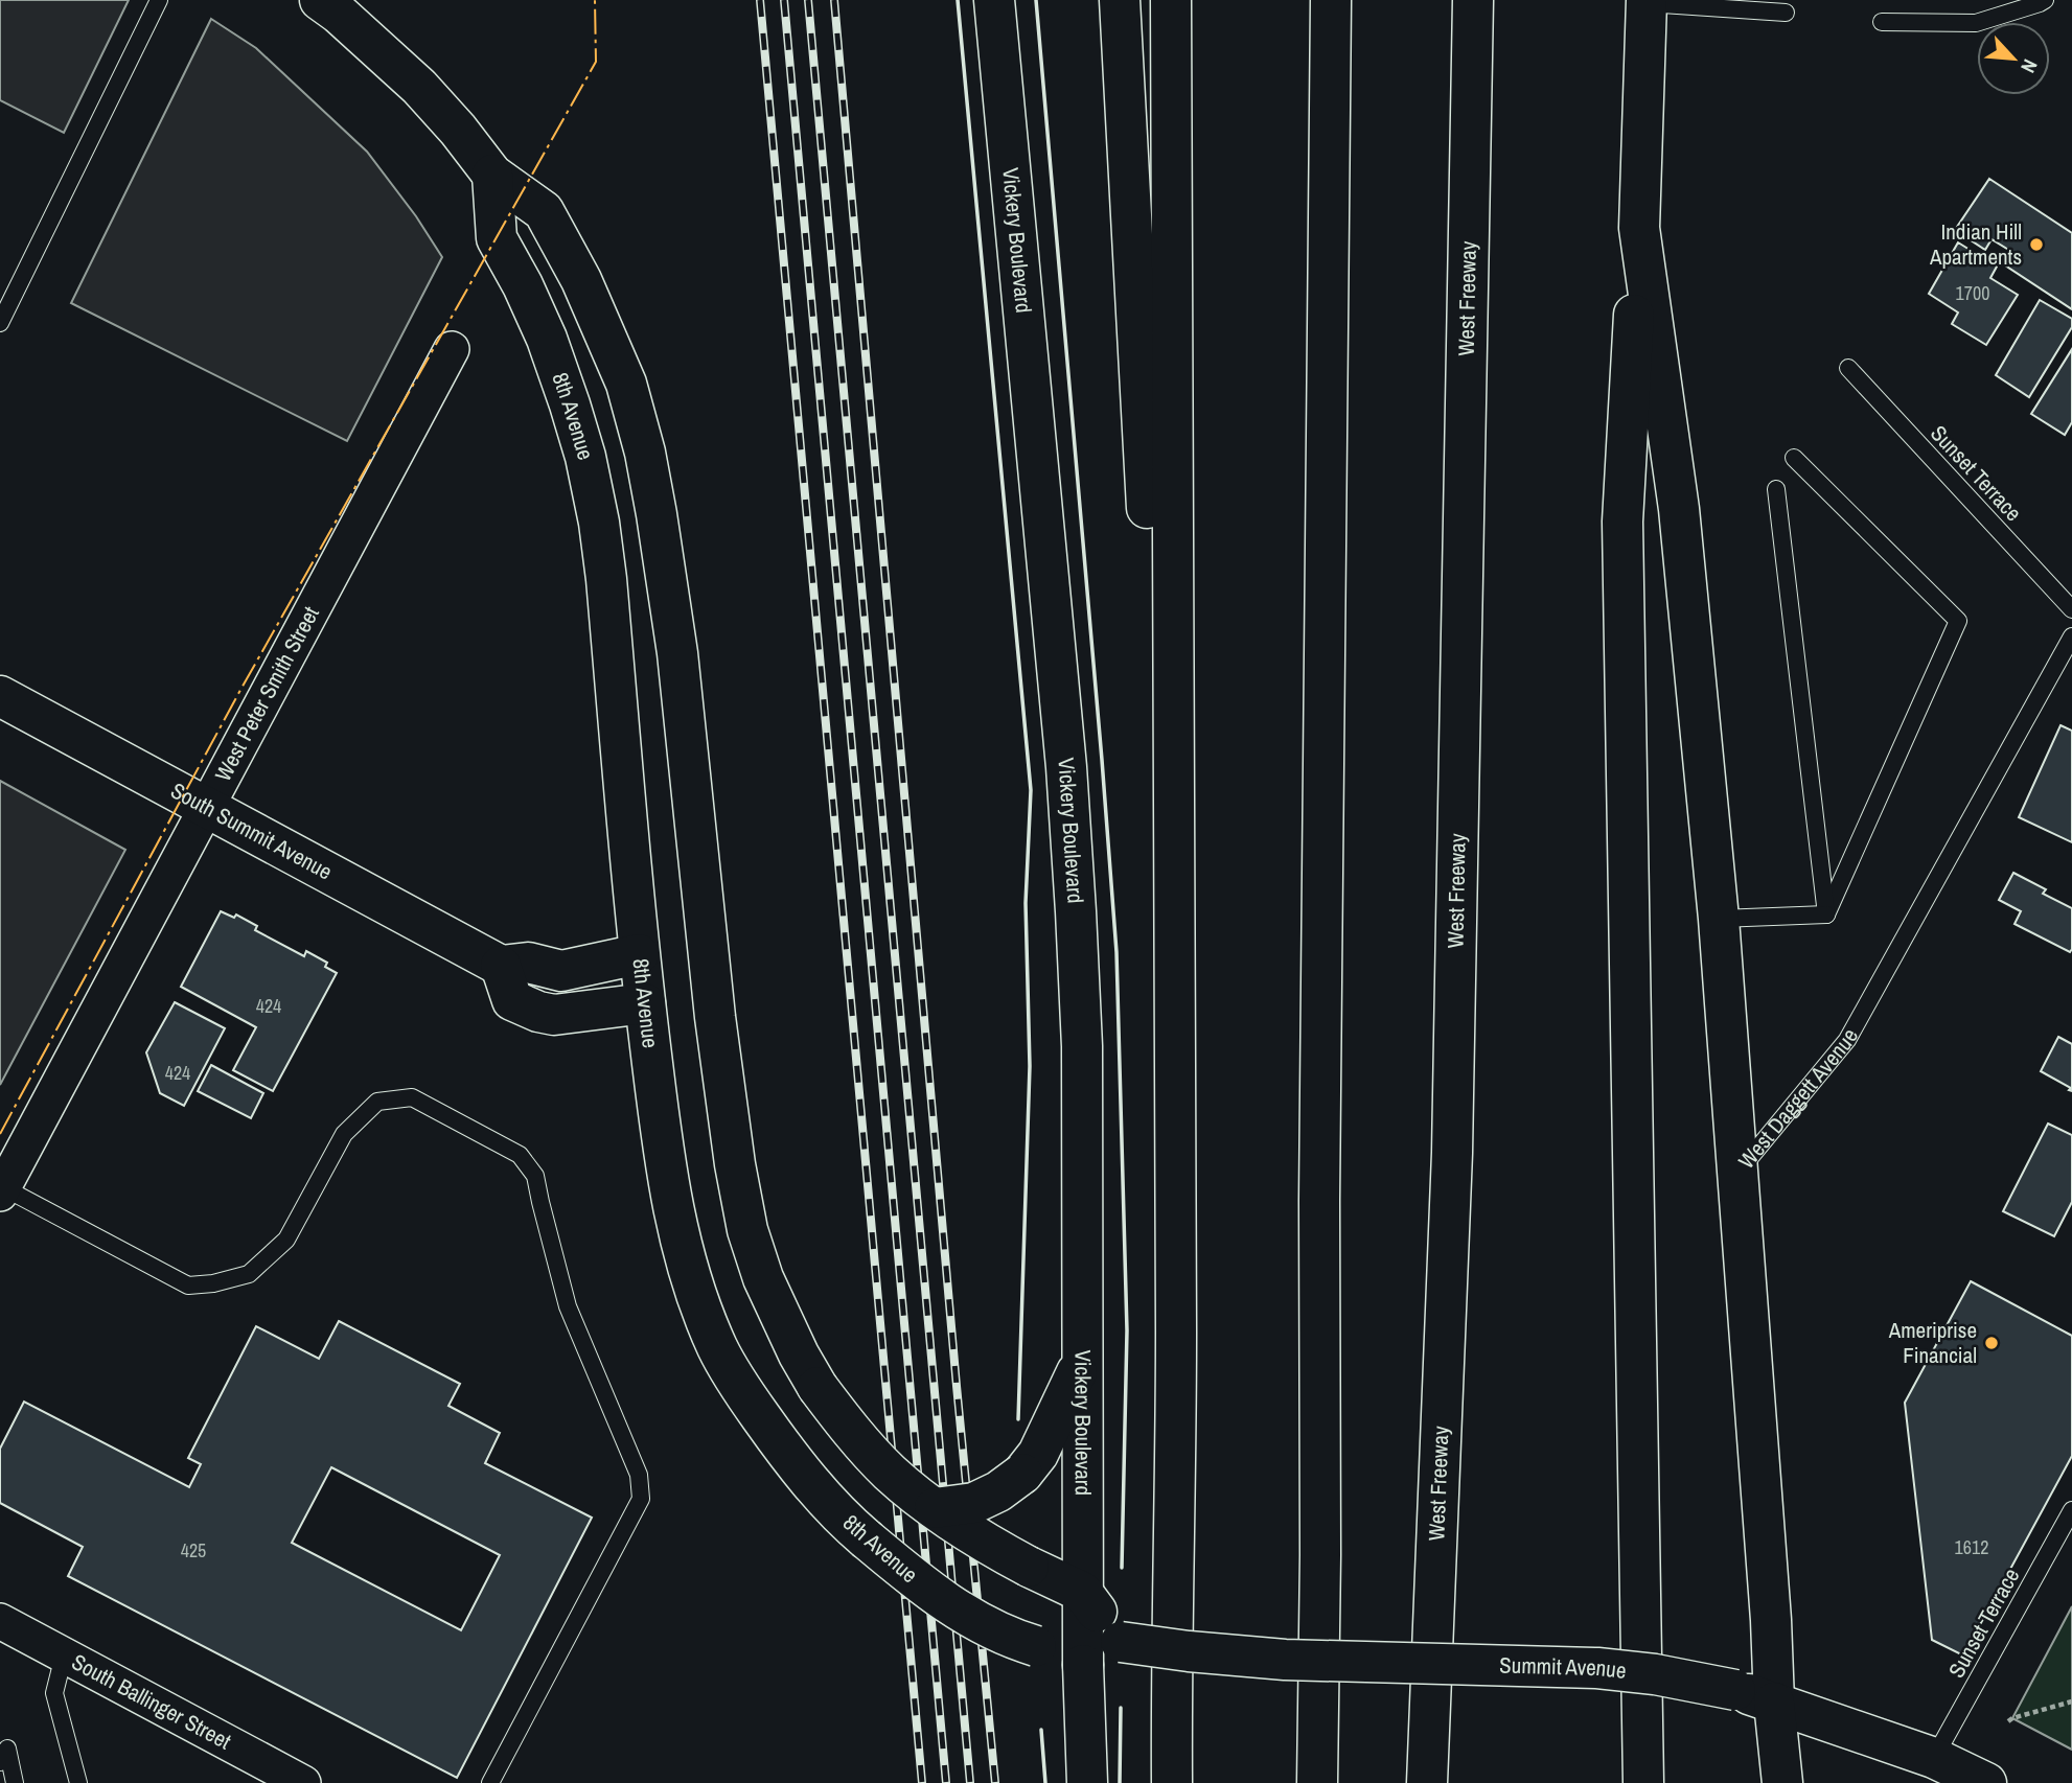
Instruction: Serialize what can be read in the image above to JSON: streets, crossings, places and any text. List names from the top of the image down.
{
  "streets": {
    "main road": [
      "Vickery Boulevard",
      "West Freeway",
      "8th Avenue",
      "South Summit Avenue",
      "West Daggett Avenue",
      "Summit Avenue"
    ],
    "street": ["West Peter Smith Street", "South Ballinger Street"],
    "lane": ["Sunset Terrace"]
  },
  "crossings": [
    ["Vickery Boulevard", "8th Avenue"],
    ["8th Avenue", "South Summit Avenue"],
    ["Sunset Terrace", "Summit Avenue"],
    ["West Peter Smith Street", "South Summit Avenue"],
    ["West Daggett Avenue", "Summit Avenue"]
  ],
  "places": ["Indian Hill Apartments", "Ameriprise Financial"],
  "house_numbers": [
    "1700",
    "424",
    "424",
    "1612",
    "425"
  ],
  "north": "bottom right"
}
